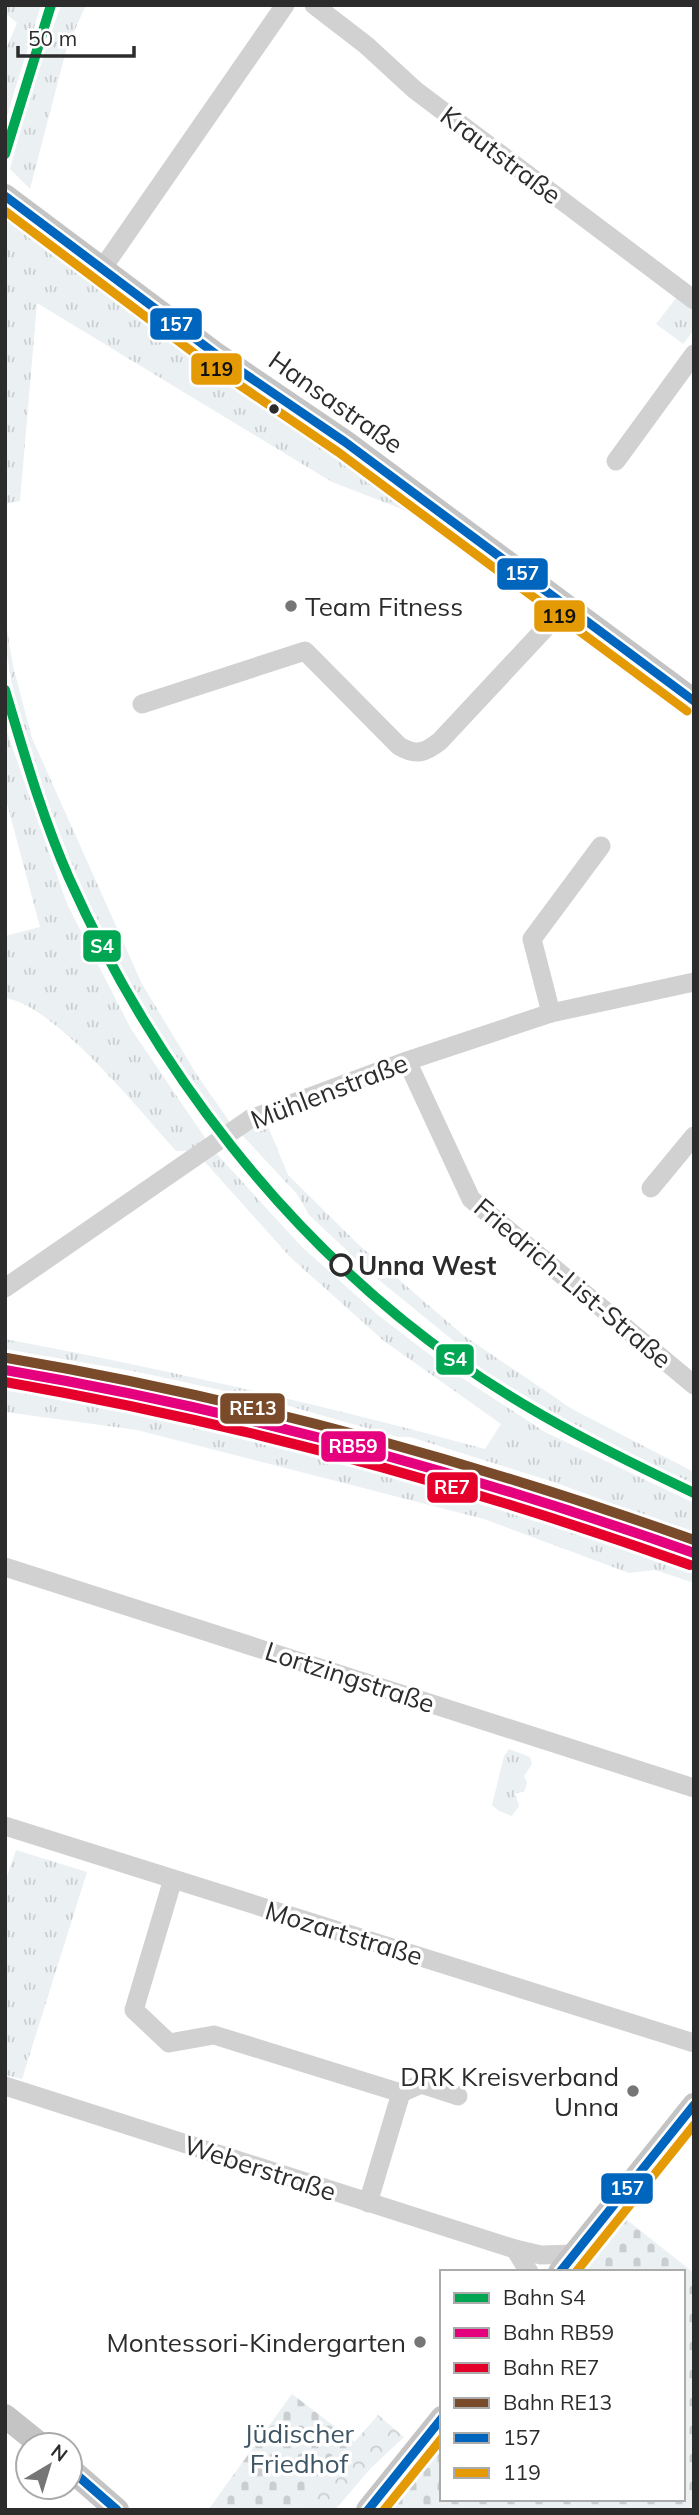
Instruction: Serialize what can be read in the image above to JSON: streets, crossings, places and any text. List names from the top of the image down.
{
  "streets": {
    "main road": ["Hansastraße"],
    "street": [
      "Krautstraße",
      "Mühlenstraße",
      "Friedrich-List-Straße",
      "Lortzingstraße",
      "Mozartstraße",
      "Weberstraße"
    ]
  },
  "crossings": [
    ["Mühlenstraße", "Friedrich-List-Straße"]
  ],
  "parks": ["Jüdischer Friedhof"],
  "places": [
    "Team Fitness",
    "Unna West",
    "DRK Kreisverband Unna",
    "Montessori-Kindergarten"
  ],
  "lines": [
    "rail line S4",
    "transit line 157",
    "transit line 119",
    "rail line RE13",
    "rail line RB59",
    "rail line RE7"
  ],
  "legend": [
    "Bahn S4",
    "Bahn RB59",
    "Bahn RE7",
    "Bahn RE13",
    "157",
    "119"
  ],
  "scale_bar": "50 m",
  "north": "top right"
}
